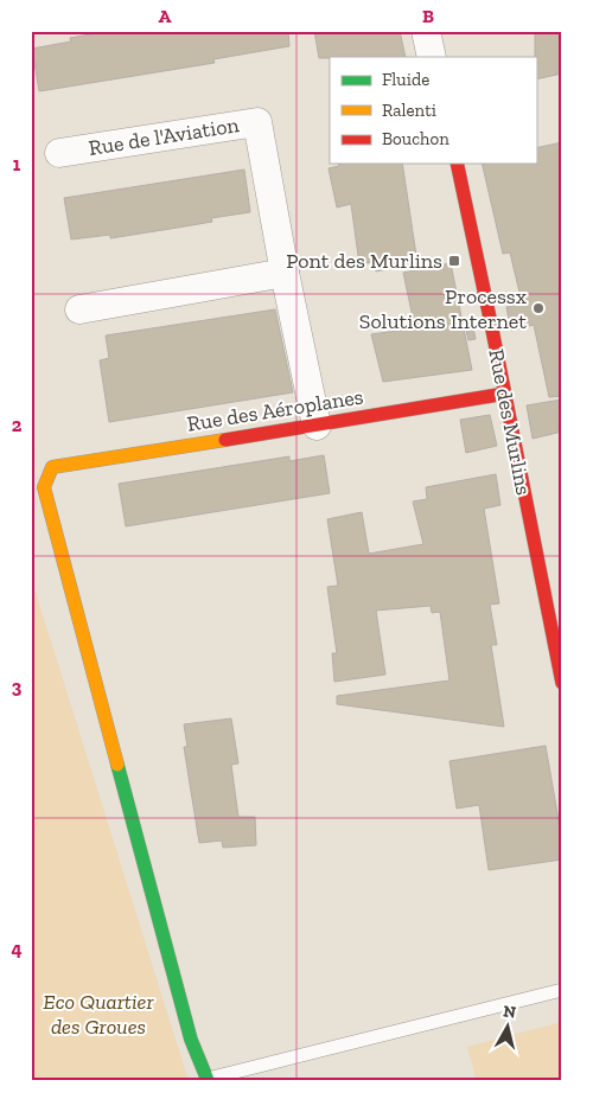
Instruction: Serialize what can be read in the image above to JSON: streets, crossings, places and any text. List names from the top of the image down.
{
  "streets": {
    "street": ["Rue de l'Aviation", "Rue des Aéroplanes", "Rue des Murlins"]
  },
  "crossings": [
    ["Rue de l'Aviation", "Rue des Aéroplanes"],
    ["Rue des Aéroplanes", "Rue des Murlins"]
  ],
  "parks": ["Eco Quartier des Groues"],
  "places": {
    "transit": ["Pont des Murlins"],
    "other": ["Processx Solutions Internet"]
  },
  "legend": ["Fluide", "Ralenti", "Bouchon"],
  "north": "top",
  "grid": {
    "columns": ["A", "B"],
    "rows": [
      "1",
      "2",
      "3",
      "4"
    ]
  }
}
